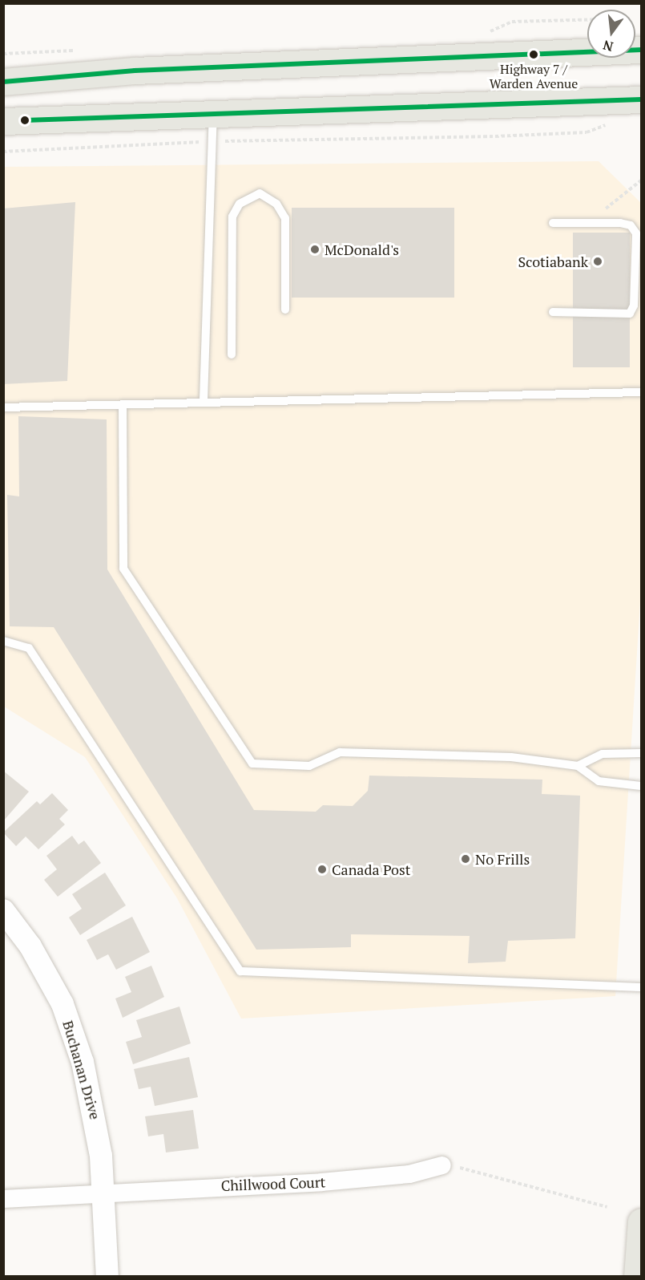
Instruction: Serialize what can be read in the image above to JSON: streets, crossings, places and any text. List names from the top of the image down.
{
  "streets": {
    "street": ["Buchanan Drive", "Chillwood Court"]
  },
  "crossings": [
    ["Buchanan Drive", "Chillwood Court"]
  ],
  "places": [
    "Highway 7 / Warden Avenue",
    "McDonald's",
    "Scotiabank",
    "No Frills",
    "Canada Post"
  ],
  "north": "bottom"
}
